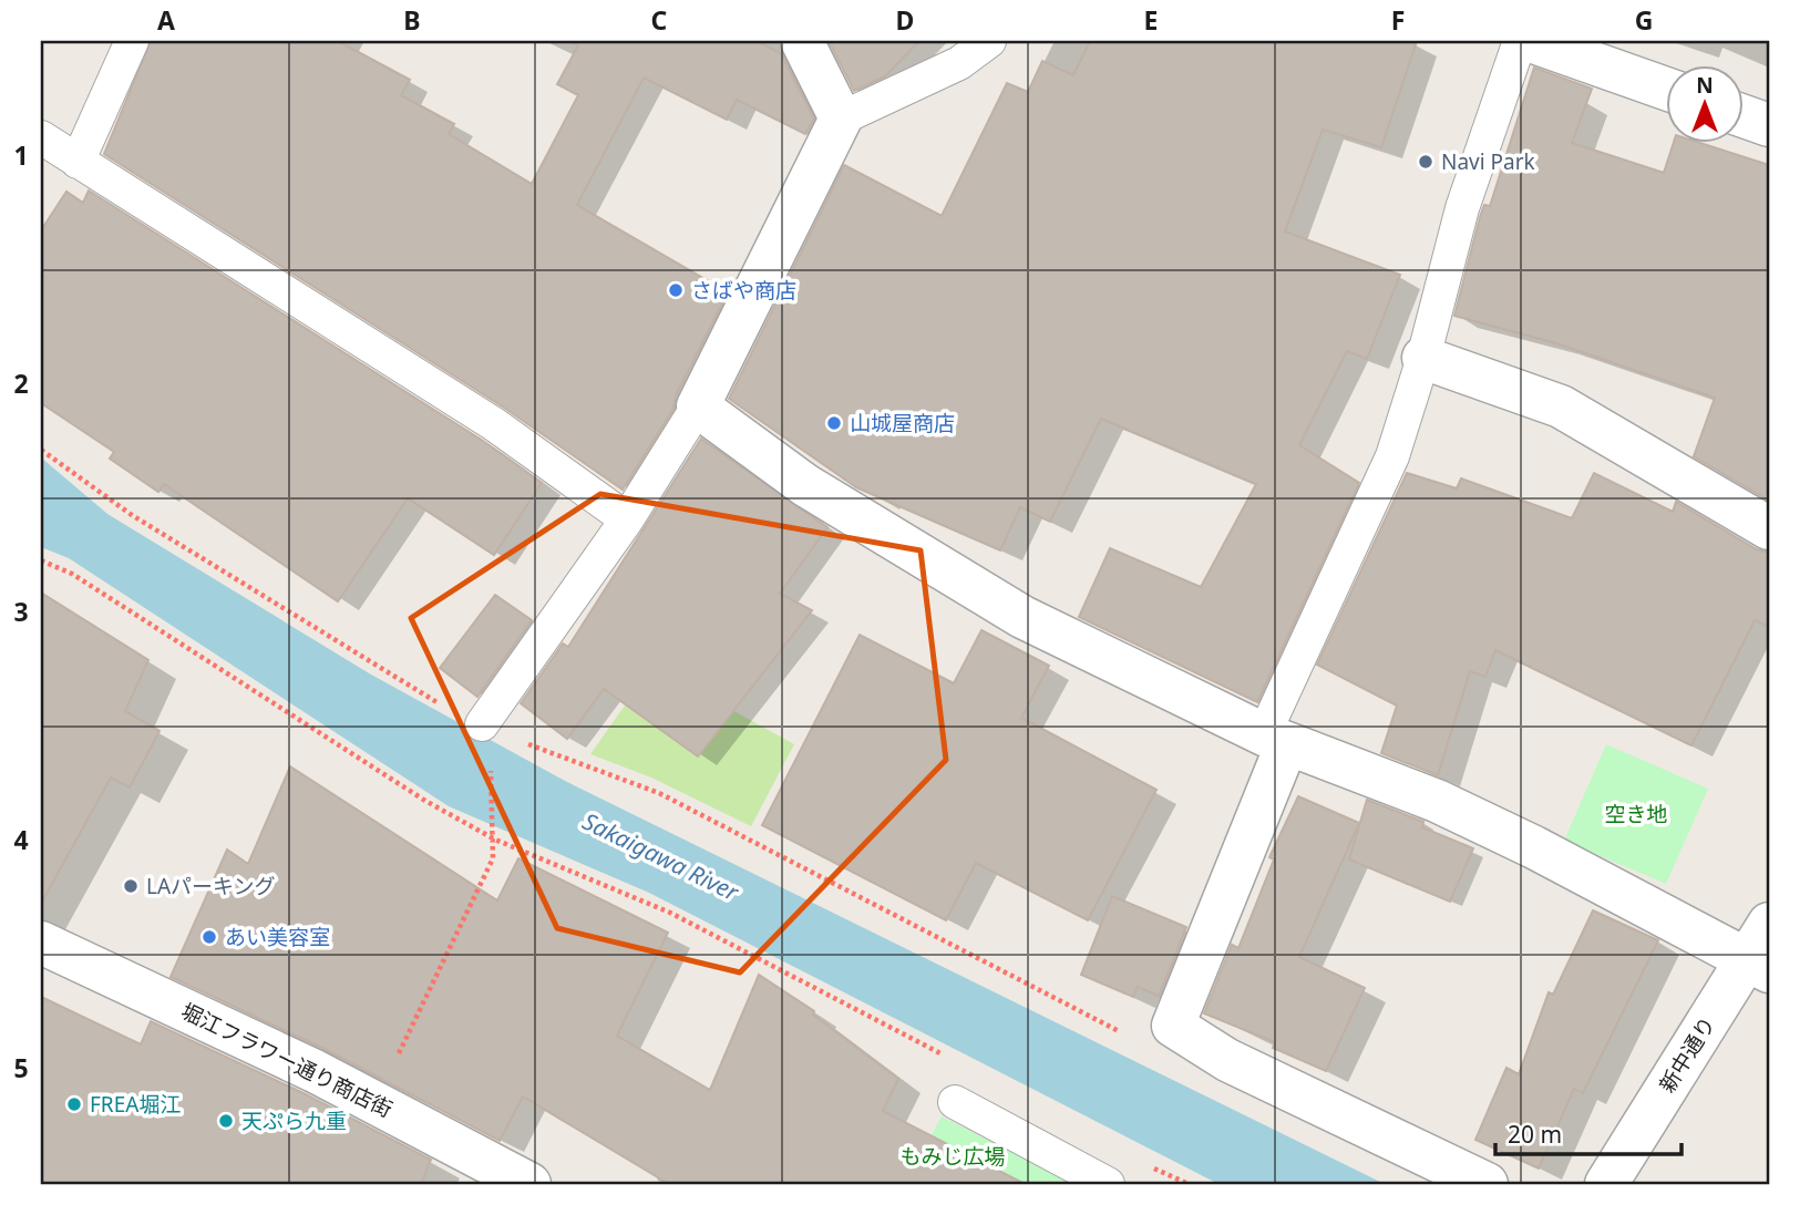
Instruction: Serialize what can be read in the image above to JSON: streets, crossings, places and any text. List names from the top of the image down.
{
  "streets": {
    "street": ["新中通り", "堀江フラワー通り商店街"]
  },
  "water": ["Sakaigawa River"],
  "parks": ["空き地", "もみじ広場"],
  "places": [
    "Navi Park",
    "さばや商店",
    "山城屋商店",
    "LAパーキング",
    "あい美容室",
    "FREA堀江",
    "天ぷら九重"
  ],
  "scale_bar": "20 m",
  "north": "top",
  "grid": {
    "columns": [
      "A",
      "B",
      "C",
      "D",
      "E",
      "F",
      "G"
    ],
    "rows": [
      "1",
      "2",
      "3",
      "4",
      "5"
    ]
  }
}
